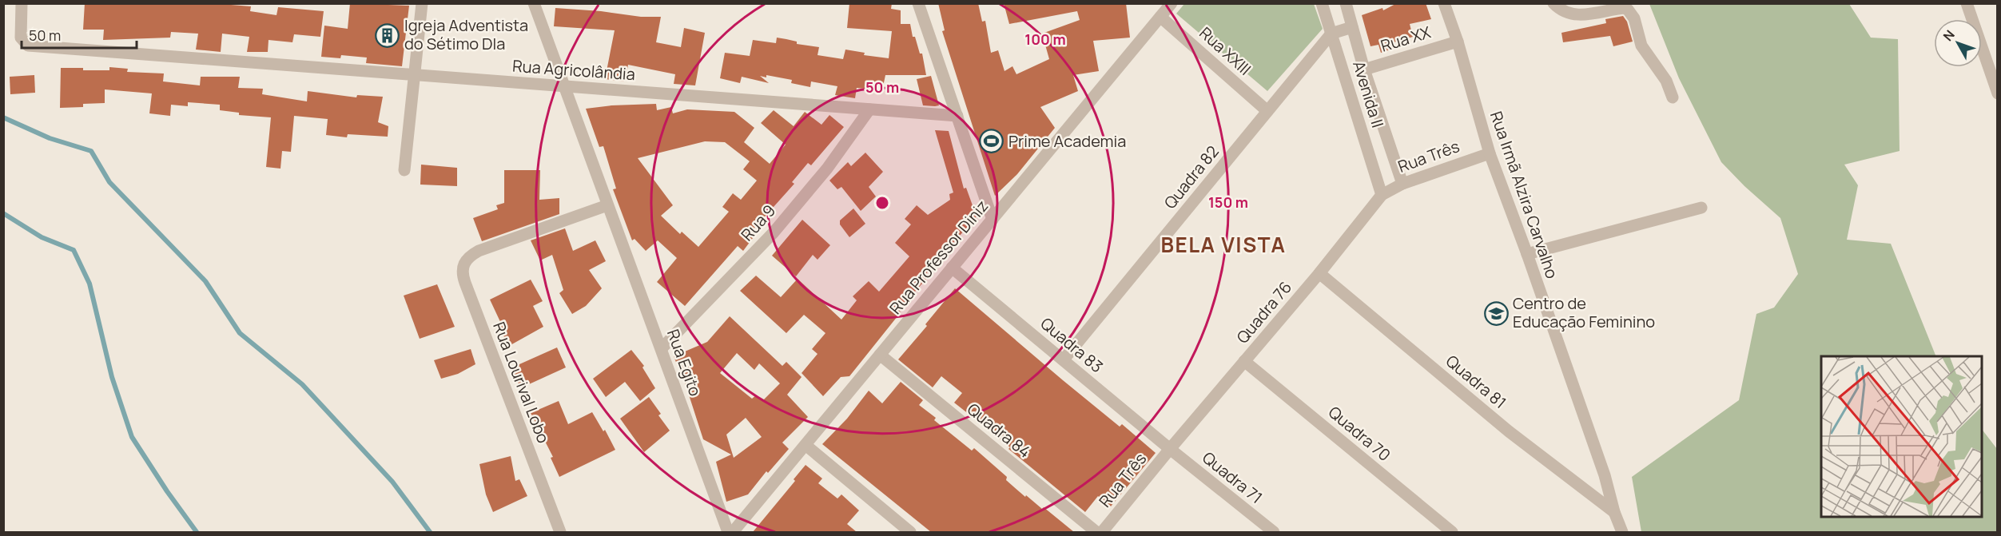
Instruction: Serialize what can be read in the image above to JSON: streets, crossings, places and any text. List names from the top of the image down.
{
  "streets": {
    "street": [
      "Rua XX",
      "Rua XXIII",
      "Rua Agricolândia",
      "Avenida II",
      "Rua Três",
      "Quadra 82",
      "Rua Irmã Alzira Carvalho",
      "Rua 9",
      "Rua Professor Diniz",
      "Quadra 76",
      "Quadra 83",
      "Rua Egito",
      "Quadra 81",
      "Rua Lourival Lobo",
      "Quadra 84",
      "Quadra 70",
      "Quadra 71"
    ]
  },
  "crossings": [
    ["Rua XX", "Avenida II"],
    ["Rua XX", "Rua Irmã Alzira Carvalho"],
    ["Rua XXIII", "Quadra 82"],
    ["Rua XXIII", "Rua Professor Diniz"],
    ["Rua Agricolândia", "Rua 9"],
    ["Rua Agricolândia", "Rua Egito"],
    ["Avenida II", "Rua Três"],
    ["Avenida II", "Quadra 82"],
    ["Avenida II", "Quadra 76"],
    ["Rua Três", "Rua Irmã Alzira Carvalho"],
    ["Rua Três", "Quadra 76"],
    ["Rua Três", "Quadra 83"],
    ["Rua Três", "Quadra 71"],
    ["Quadra 82", "Quadra 83"],
    ["Rua Irmã Alzira Carvalho", "Quadra 81"],
    ["Rua 9", "Rua Egito"],
    ["Rua Professor Diniz", "Quadra 83"],
    ["Rua Professor Diniz", "Quadra 84"],
    ["Quadra 76", "Quadra 83"],
    ["Quadra 76", "Quadra 81"],
    ["Quadra 76", "Quadra 70"],
    ["Quadra 76", "Quadra 71"],
    ["Quadra 83", "Quadra 71"],
    ["Rua Egito", "Rua Lourival Lobo"]
  ],
  "districts": ["BELA VISTA"],
  "places": {
    "building": ["Igreja Adventista do Sétimo DIa"],
    "sports": ["Prime Academia"],
    "school or university": ["Centro de Educação Feminino"]
  },
  "scale_bar": "50 m",
  "north": "top left",
  "rings": ["100 m", "50 m", "150 m"]
}
